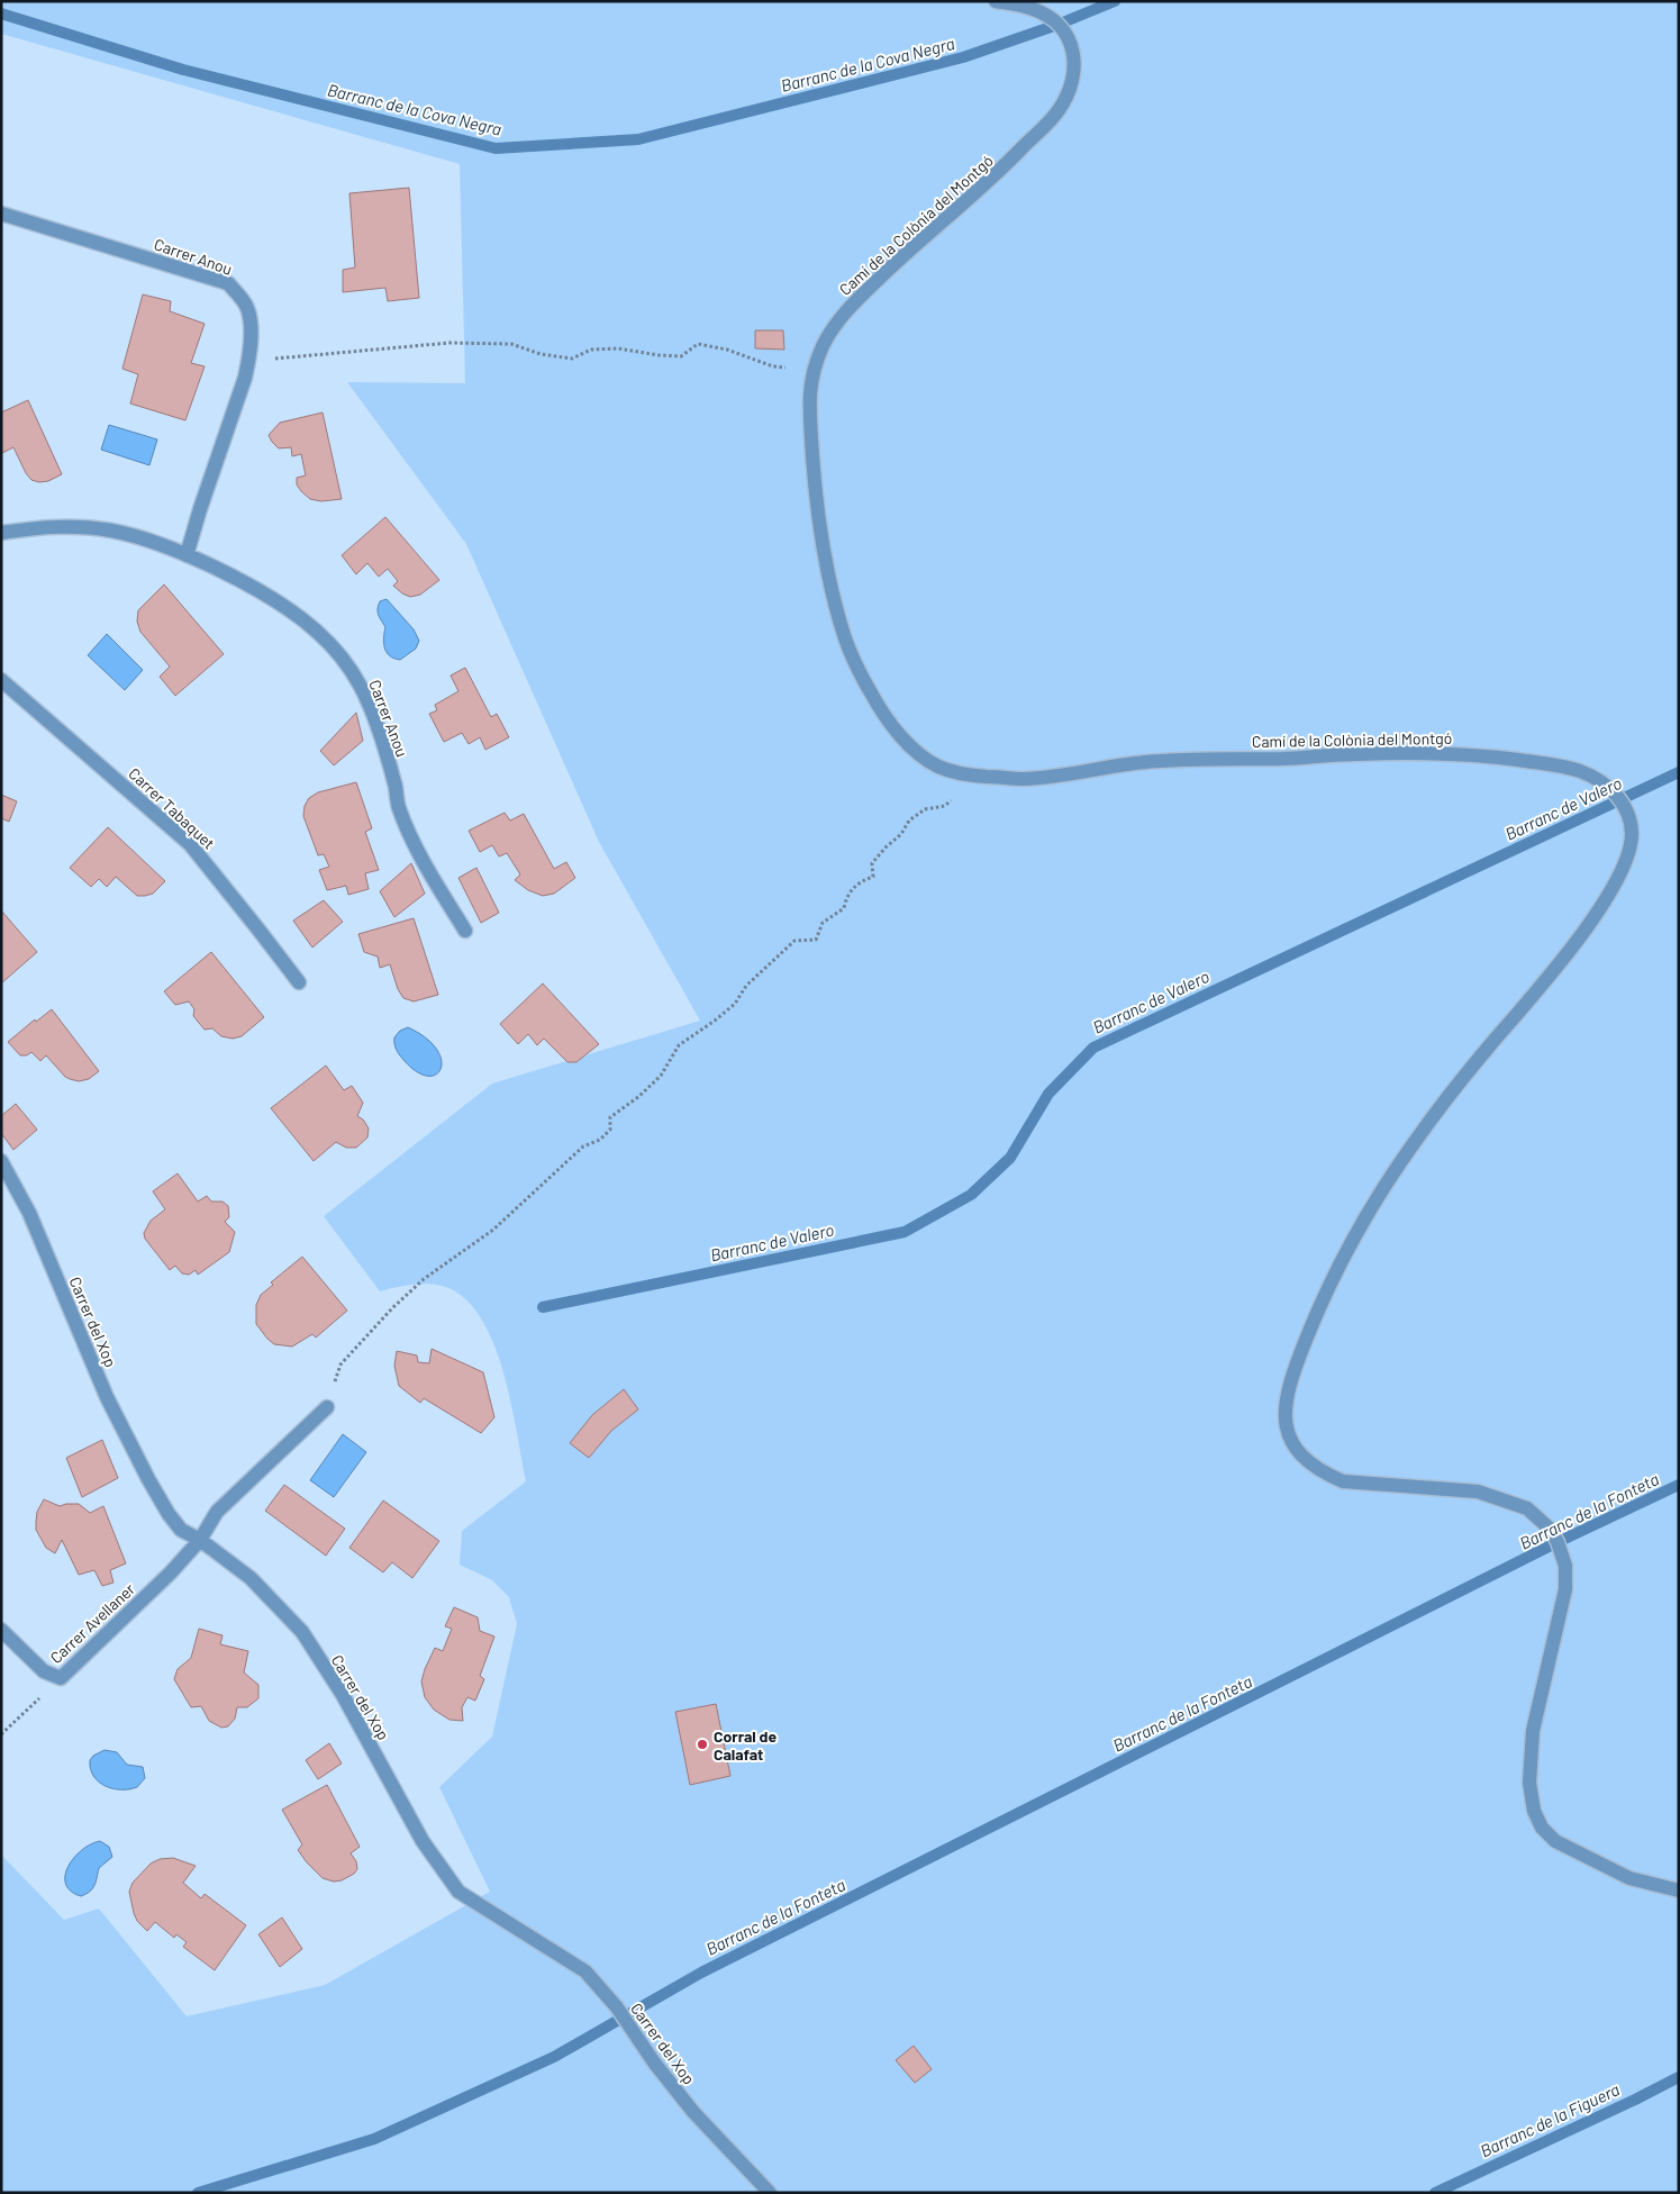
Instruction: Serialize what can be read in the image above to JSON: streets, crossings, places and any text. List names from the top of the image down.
{
  "streets": {
    "street": [
      "Camí de la Colònia del Montgó",
      "Carrer Anou",
      "Carrer Tabaquet",
      "Carrer del Xop",
      "Carrer Avellaner"
    ]
  },
  "crossings": [
    ["Carrer del Xop", "Carrer Avellaner"]
  ],
  "water": [
    "Barranc de la Cova Negra",
    "Barranc de Valero",
    "Barranc de la Fonteta",
    "Barranc de la Figuera"
  ],
  "places": ["Corral de Calafat"]
}
